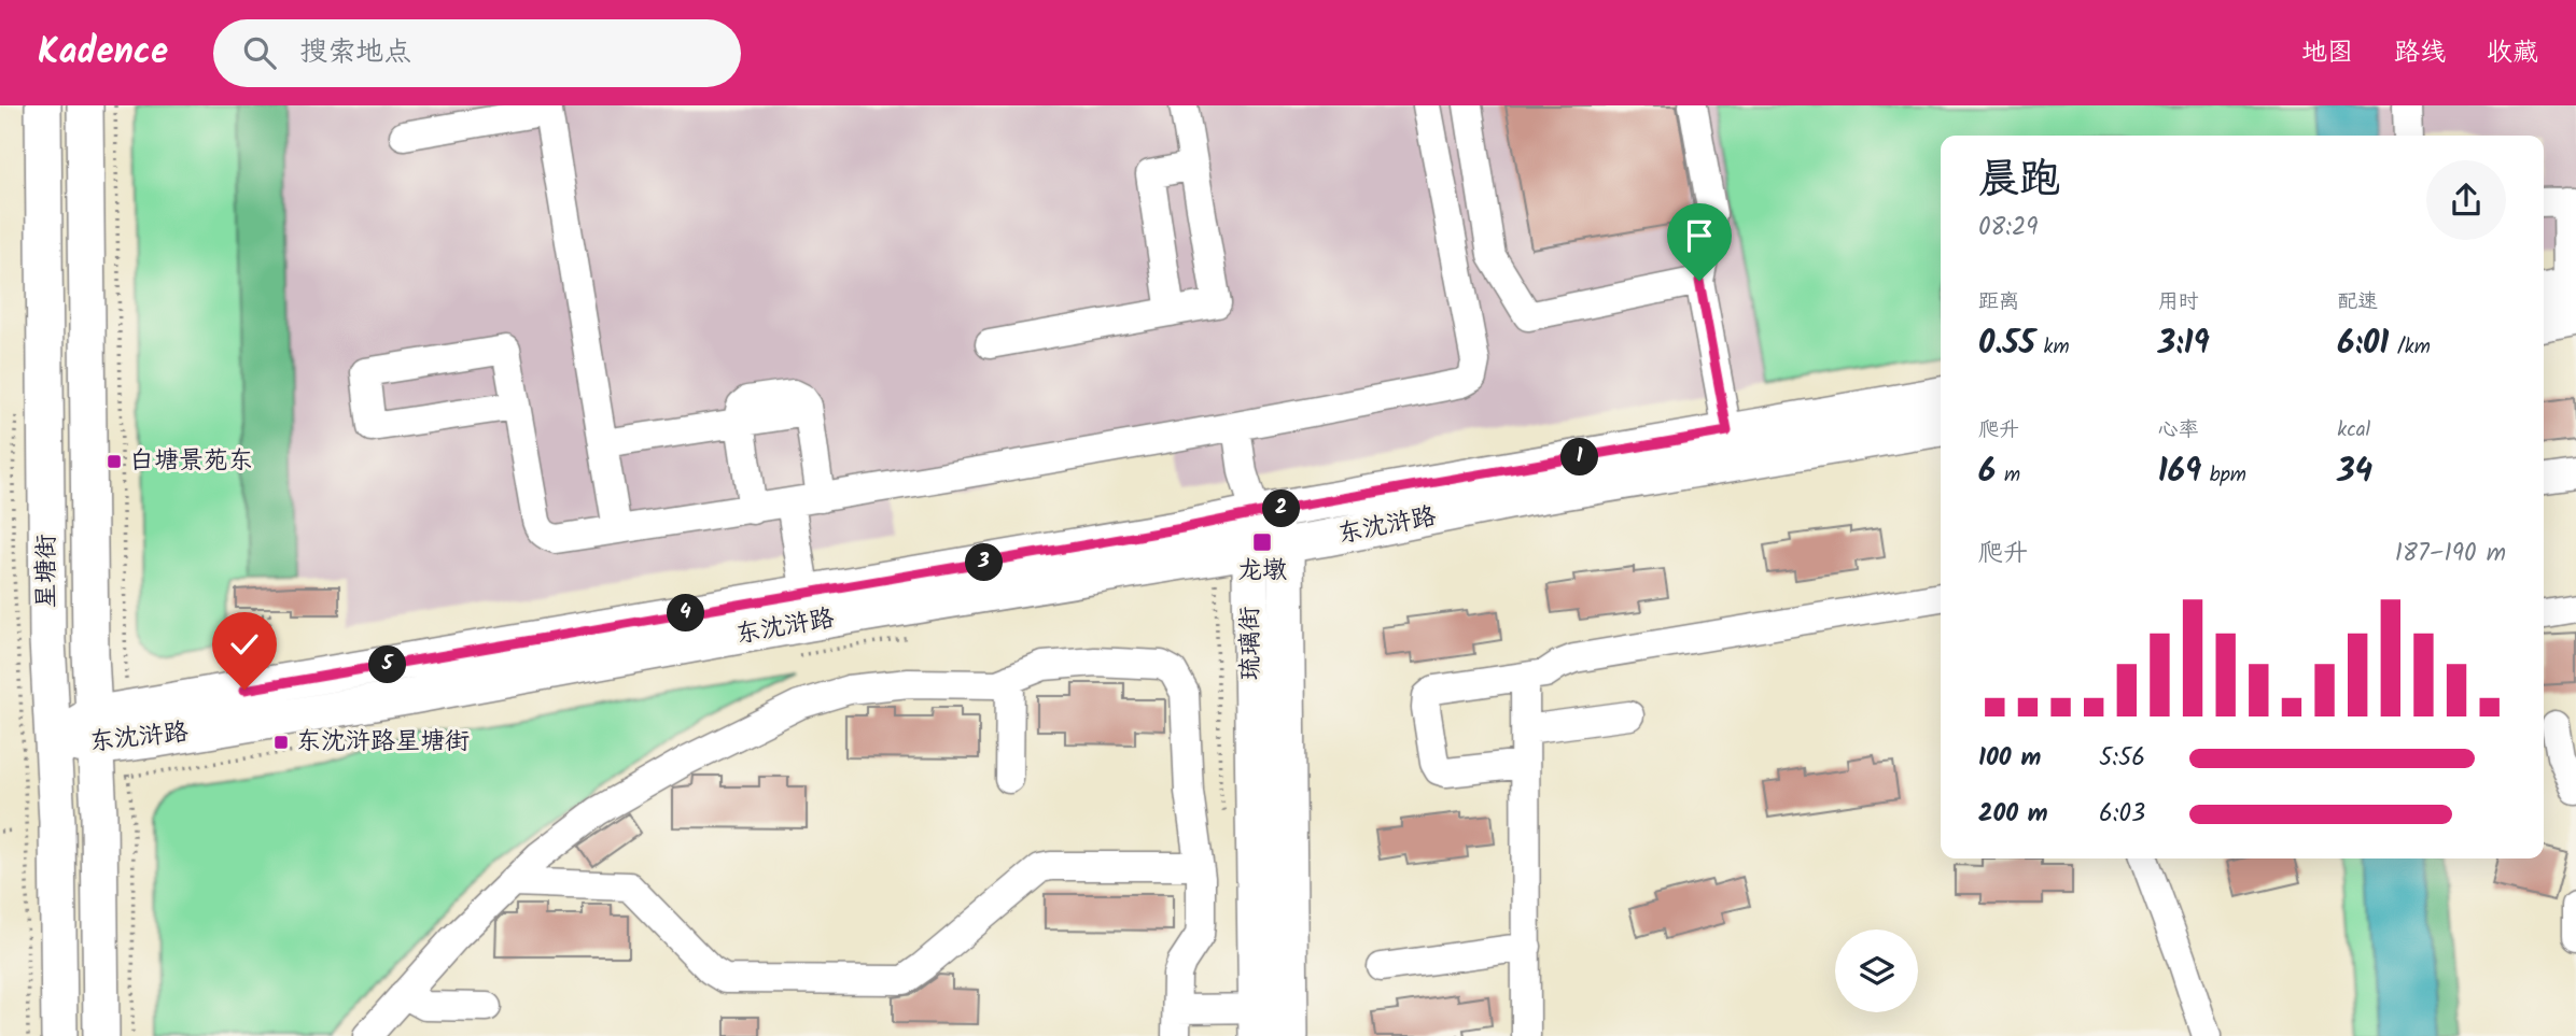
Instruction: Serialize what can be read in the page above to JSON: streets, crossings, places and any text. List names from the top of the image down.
{
  "streets": {
    "main road": ["东沈浒路", "星塘街", "琉璃街"]
  },
  "crossings": [
    ["东沈浒路", "星塘街"],
    ["东沈浒路", "琉璃街"]
  ],
  "places": {
    "transit": ["白塘景苑东", "龙墩", "东沈浒路星塘街"]
  },
  "page": {
    "header": "Kadence",
    "search": "搜索地点",
    "nav": ["地图", "路线", "收藏"],
    "heading": ["晨跑", "08:29"],
    "stats": [
      ["距离", "0.55 km"],
      ["用时", "3:19"],
      ["配速", "6:01 /km"],
      ["爬升", "6 m"],
      ["心率", "169 bpm"],
      ["kcal", "34"]
    ],
    "pins": [
      "1",
      "2",
      "3",
      "4",
      "5"
    ],
    "chart": ["爬升", "187–190 m"],
    "list": [
      {
        "name": "100 m",
        "note": "5:56"
      },
      {
        "name": "200 m",
        "note": "6:03"
      }
    ]
  }
}
